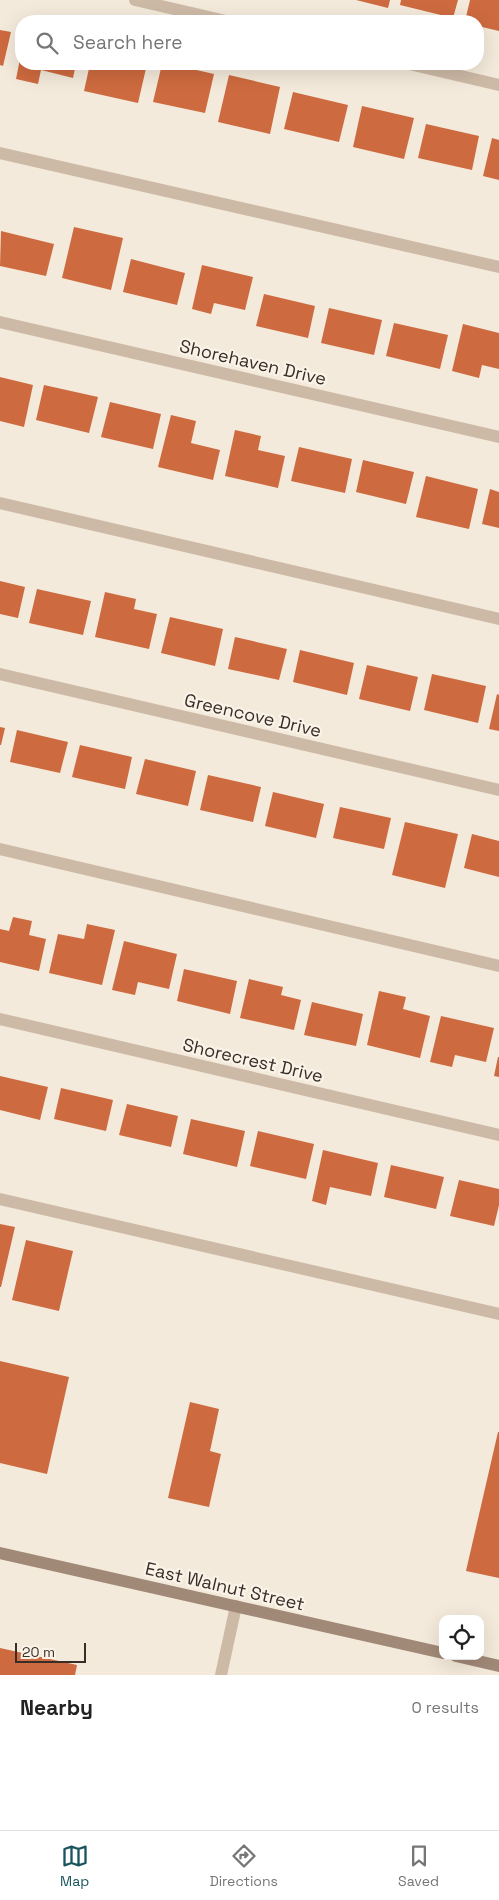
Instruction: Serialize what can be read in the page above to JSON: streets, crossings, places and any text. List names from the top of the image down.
{
  "streets": {
    "street": [
      "Shorehaven Drive",
      "Greencove Drive",
      "Shorecrest Drive",
      "East Walnut Street"
    ]
  },
  "scale_bar": "20 m",
  "page": {
    "search": "Search here",
    "scale": "20 m",
    "heading": ["Nearby", "0 results"],
    "nav": ["Map", "Directions", "Saved"]
  }
}
